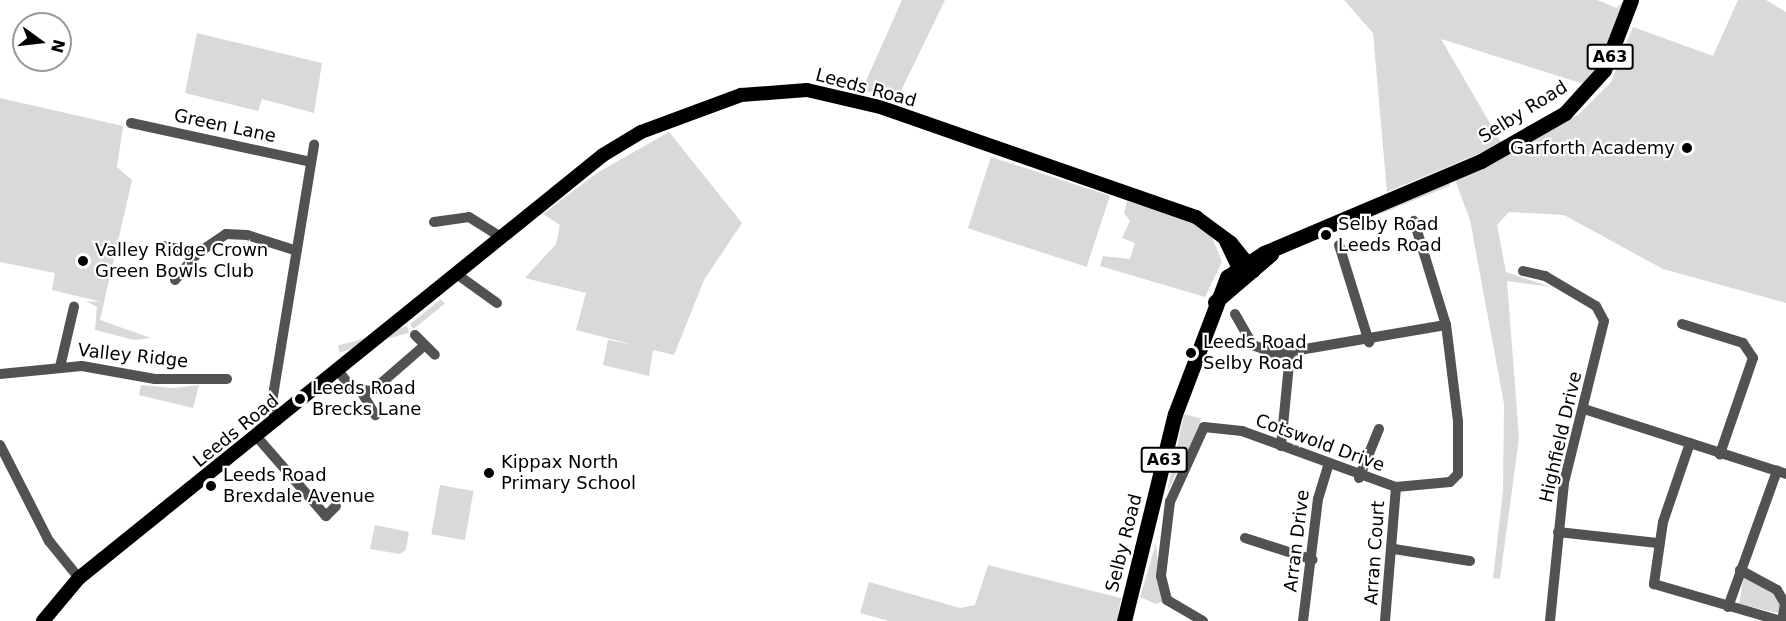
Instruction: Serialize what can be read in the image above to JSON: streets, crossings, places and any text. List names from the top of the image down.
{
  "streets": {
    "highway": ["A63", "Selby Road"],
    "main road": ["Leeds Road"],
    "street": [
      "Green Lane",
      "Valley Ridge",
      "Highfield Drive",
      "Cotswold Drive",
      "Arran Drive",
      "Arran Court"
    ]
  },
  "crossings": [
    ["Leeds Road", "Selby Road"],
    ["Cotswold Drive", "Arran Drive"],
    ["Cotswold Drive", "Arran Court"]
  ],
  "places": [
    "Garforth Academy",
    "Selby Road Leeds Road",
    "Valley Ridge Crown Green Bowls Club",
    "Leeds Road Selby Road",
    "Leeds Road Brecks Lane",
    "Kippax North Primary School",
    "Leeds Road Brexdale Avenue"
  ],
  "north": "right"
}
